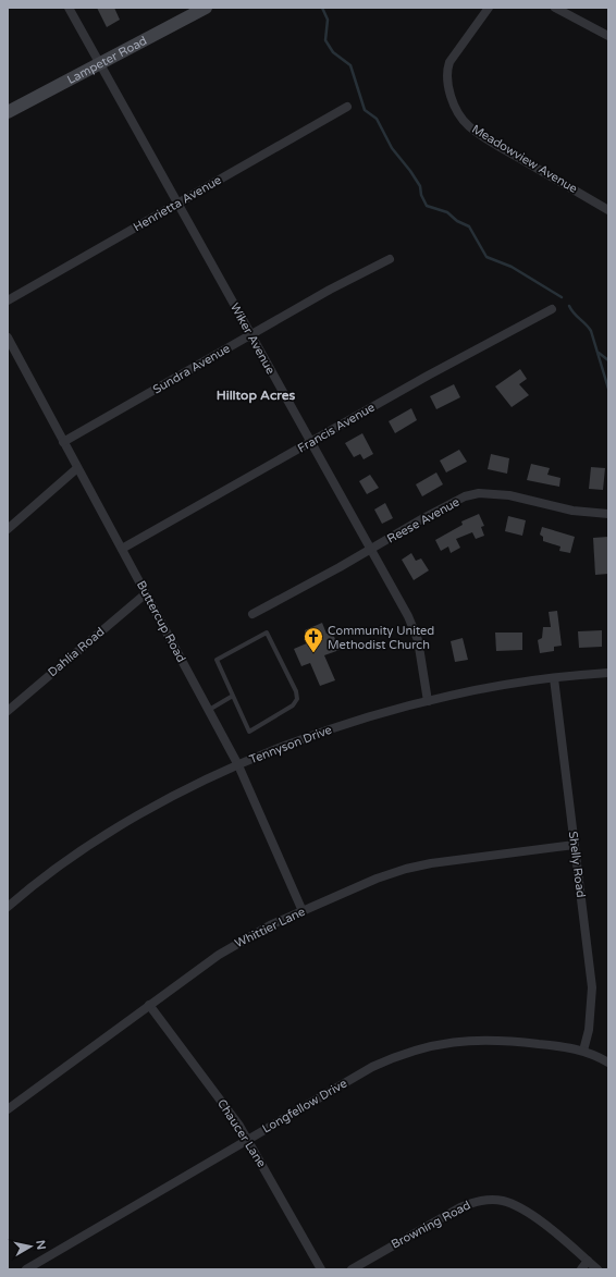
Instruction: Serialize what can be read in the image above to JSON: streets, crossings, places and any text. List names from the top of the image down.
{
  "streets": {
    "main road": ["Lampeter Road"],
    "street": [
      "Meadowview Avenue",
      "Henrietta Avenue",
      "Wiker Avenue",
      "Sundra Avenue",
      "Francis Avenue",
      "Reese Avenue",
      "Buttercup Road",
      "Dahlia Road",
      "Tennyson Drive",
      "Shelly Road",
      "Whittier Lane",
      "Longfellow Drive",
      "Chaucer Lane",
      "Browning Road"
    ]
  },
  "crossings": [
    ["Lampeter Road", "Wiker Avenue"],
    ["Henrietta Avenue", "Wiker Avenue"],
    ["Wiker Avenue", "Sundra Avenue"],
    ["Wiker Avenue", "Francis Avenue"],
    ["Wiker Avenue", "Reese Avenue"],
    ["Wiker Avenue", "Tennyson Drive"],
    ["Sundra Avenue", "Buttercup Road"],
    ["Francis Avenue", "Buttercup Road"],
    ["Buttercup Road", "Dahlia Road"],
    ["Buttercup Road", "Tennyson Drive"],
    ["Buttercup Road", "Whittier Lane"],
    ["Tennyson Drive", "Shelly Road"],
    ["Shelly Road", "Whittier Lane"],
    ["Shelly Road", "Longfellow Drive"],
    ["Whittier Lane", "Chaucer Lane"],
    ["Longfellow Drive", "Chaucer Lane"]
  ],
  "districts": ["Hilltop Acres"],
  "places": {
    "church": ["Community United Methodist Church"]
  },
  "north": "right"
}
